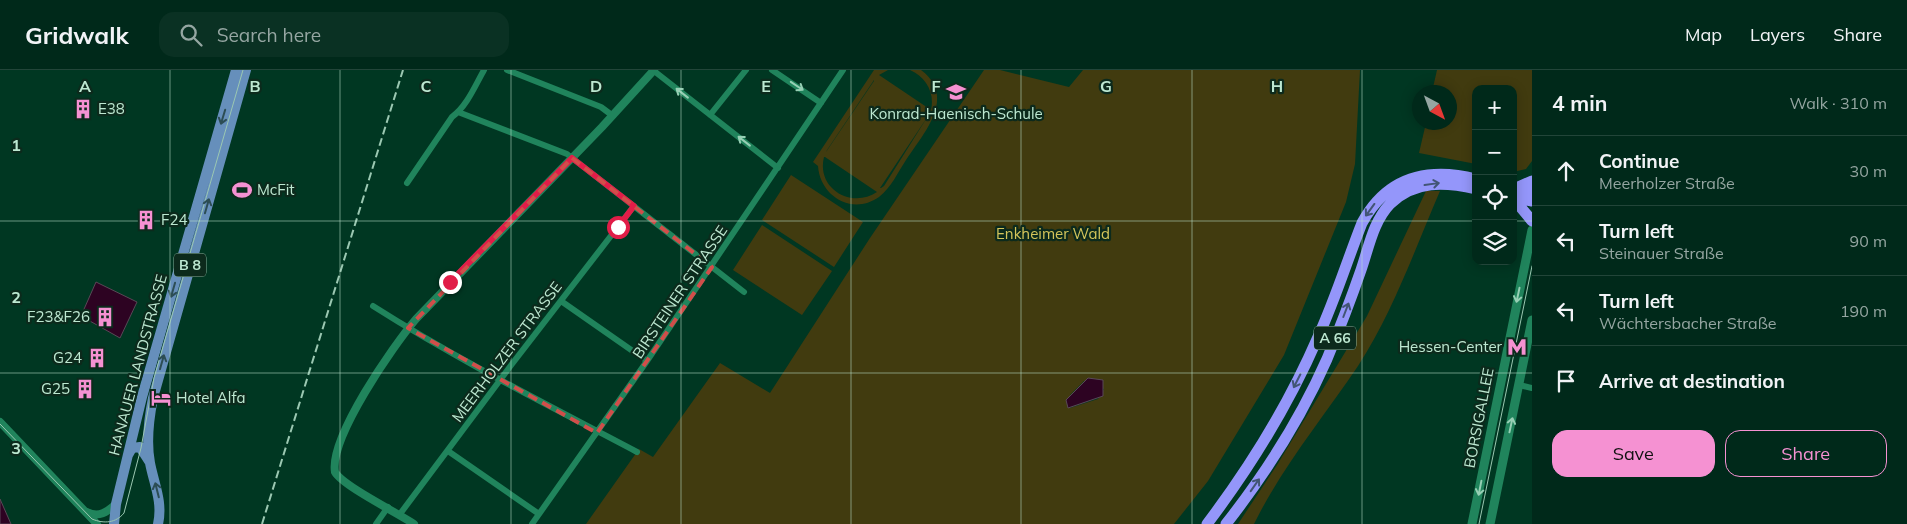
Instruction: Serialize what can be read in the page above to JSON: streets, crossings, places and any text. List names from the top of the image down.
{
  "streets": {
    "highway": ["A 66"],
    "main road": ["B 8", "HANAUER LANDSTRASSE", "BORSIGALLEE"],
    "street": ["BIRSTEINER STRASSE", "MEERHOLZER STRASSE"]
  },
  "parks": ["Enkheimer Wald"],
  "places": {
    "school or university": ["Konrad-Haenisch-Schule"],
    "building": [
      "E38",
      "F24",
      "F23&F26",
      "G24",
      "G25"
    ],
    "sports": ["McFit"],
    "metro station": ["Hessen-Center"],
    "hotel": ["Hotel Alfa"]
  },
  "north": "bottom right",
  "page": {
    "header": "Gridwalk",
    "search": "Search here",
    "nav": ["Map", "Layers", "Share"],
    "heading": ["4 min", "Walk · 310 m"],
    "map_buttons": ["+", "−"],
    "list": [
      ["Continue", "Meerholzer Straße", "30 m"],
      ["Turn left", "Steinauer Straße", "90 m"],
      ["Turn left", "Wächtersbacher Straße", "190 m"],
      "Arrive at destination"
    ],
    "buttons": ["Save", "Share"]
  },
  "grid": {
    "columns": [
      "A",
      "B",
      "C",
      "D",
      "E",
      "F",
      "G",
      "H"
    ],
    "rows": ["1", "2", "3"]
  }
}
